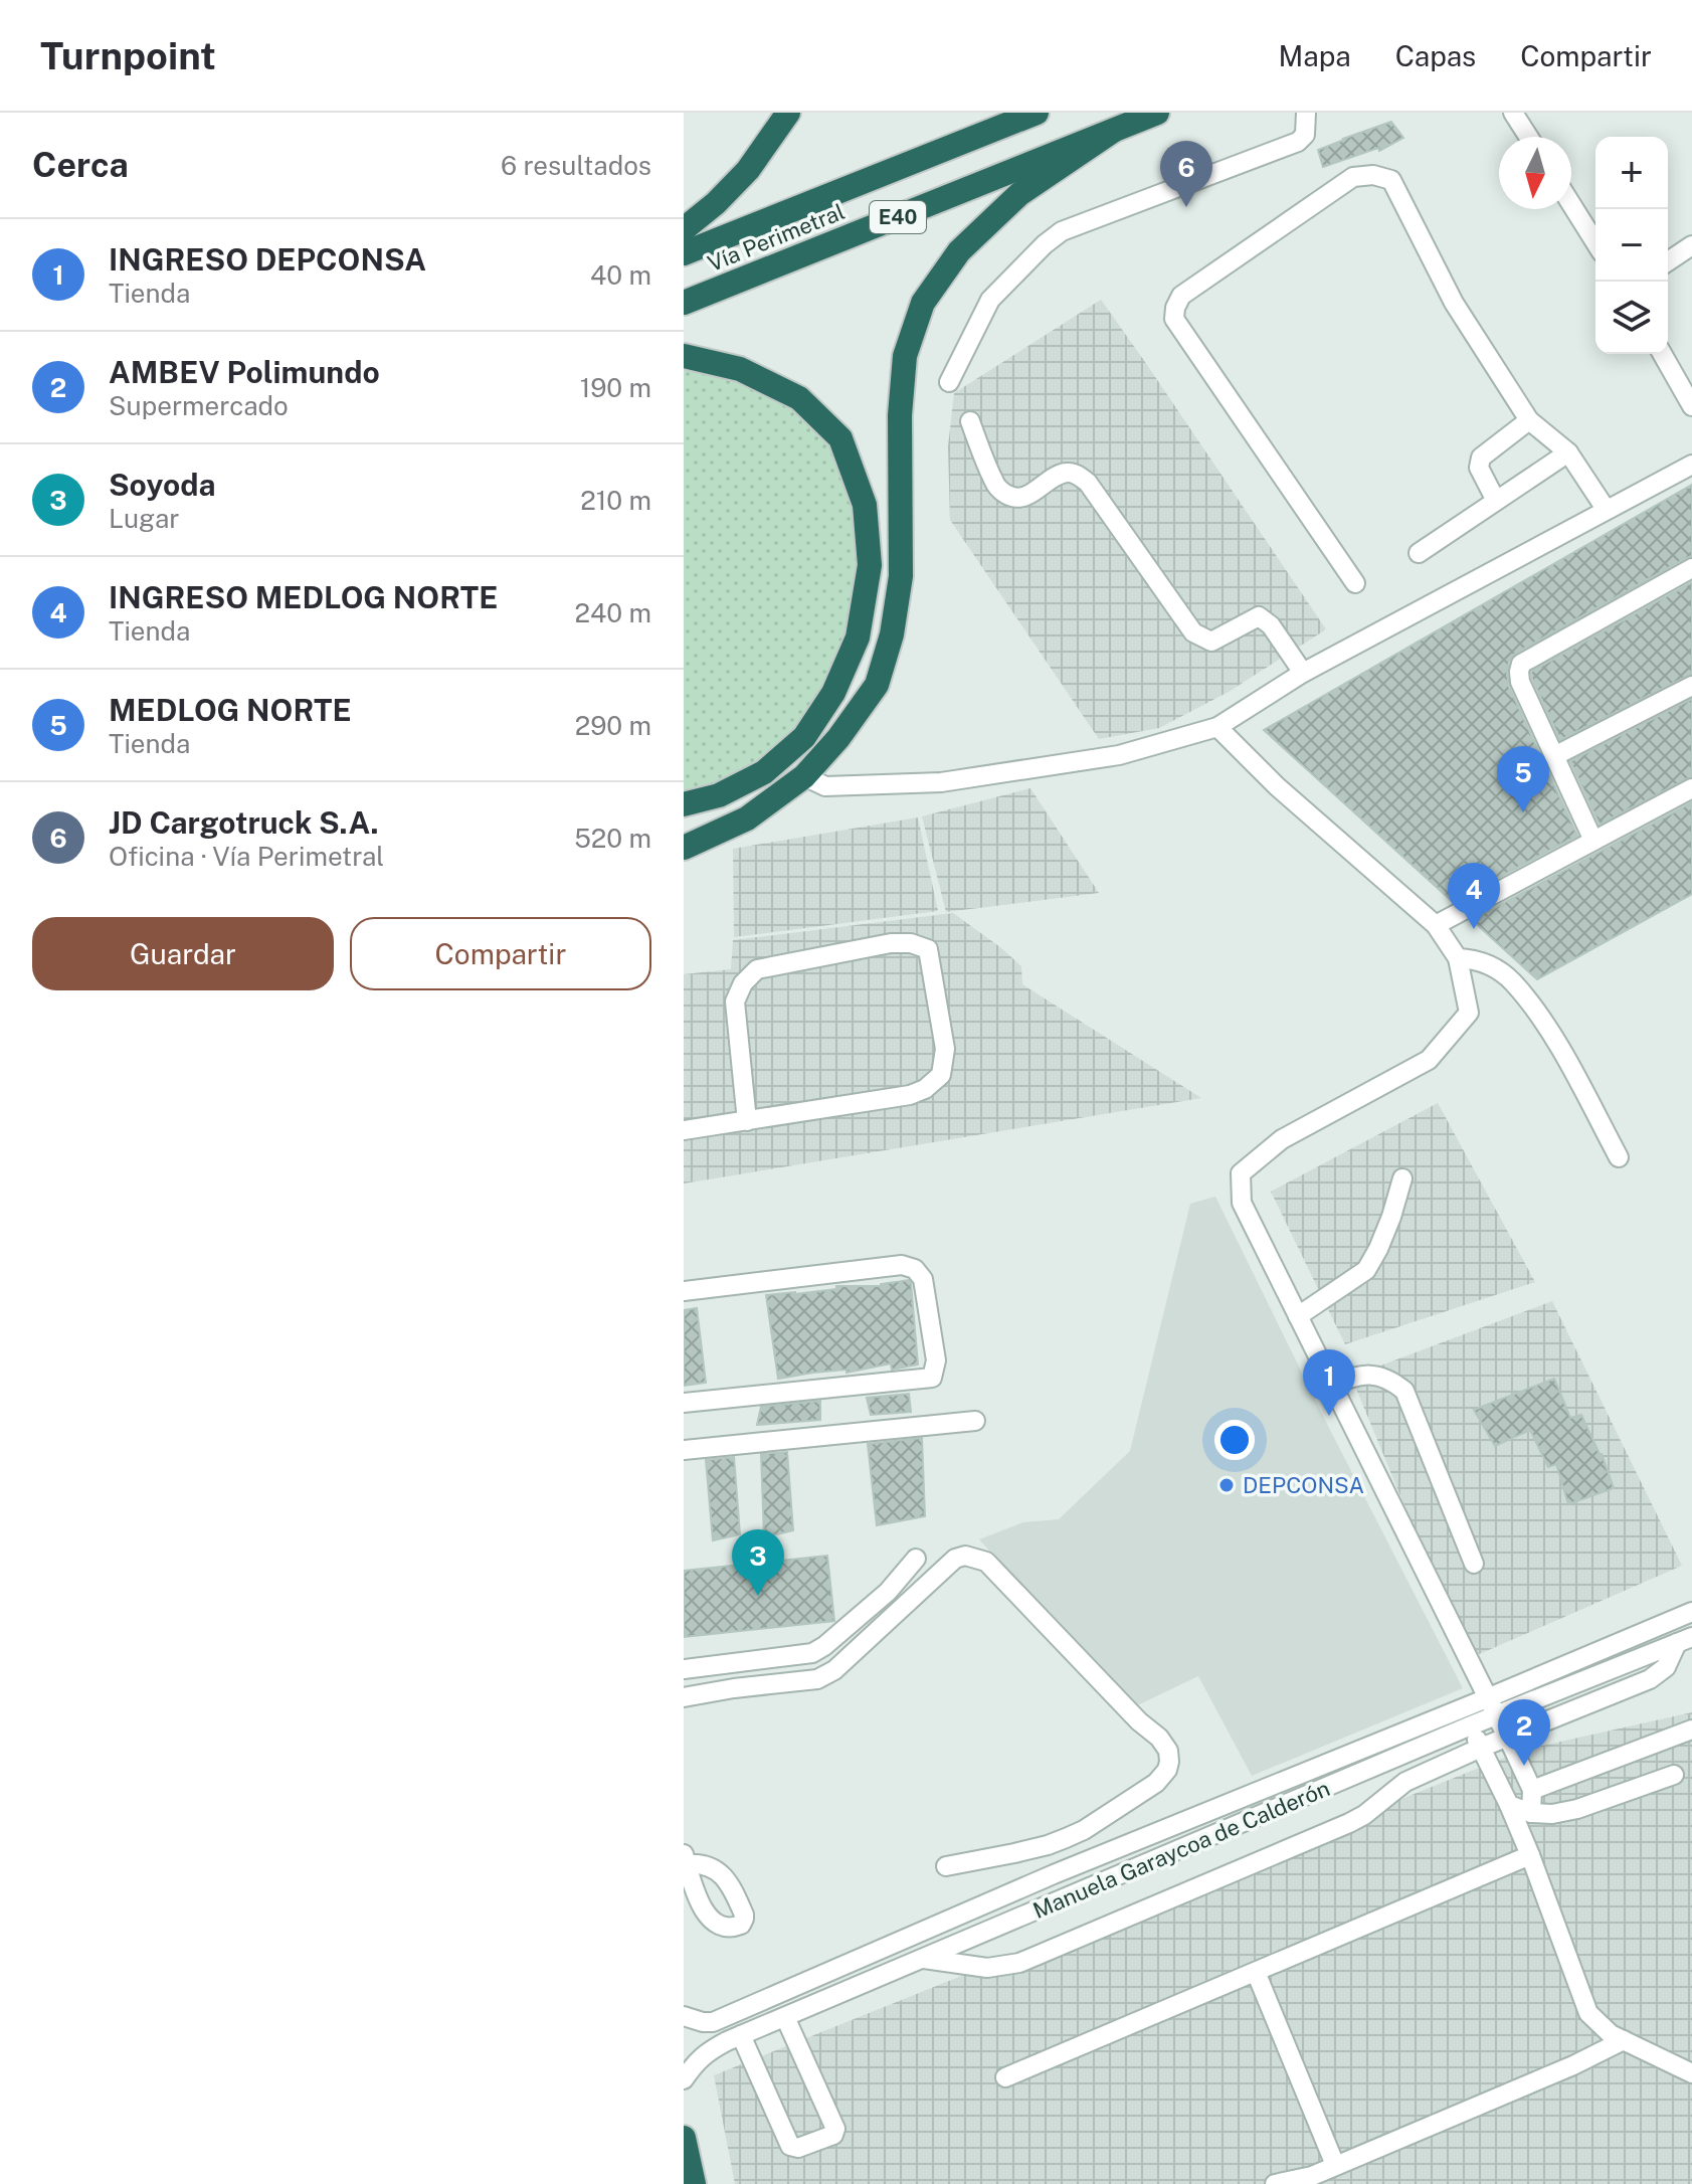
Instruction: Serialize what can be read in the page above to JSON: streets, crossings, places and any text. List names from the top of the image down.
{
  "streets": {
    "highway": ["E40", "Vía Perimetral"],
    "street": ["Manuela Garaycoa de Calderón"]
  },
  "places": ["DEPCONSA"],
  "north": "bottom",
  "page": {
    "header": "Turnpoint",
    "nav": ["Mapa", "Capas", "Compartir"],
    "heading": ["Cerca", "6 resultados"],
    "map_buttons": ["+", "−"],
    "pins": [
      "6",
      "5",
      "4",
      "1",
      "3",
      "2"
    ],
    "list": [
      {
        "mark": "1",
        "name": "INGRESO DEPCONSA",
        "note": "Tienda",
        "value": "40 m"
      },
      {
        "mark": "2",
        "name": "AMBEV Polimundo",
        "note": "Supermercado",
        "value": "190 m"
      },
      {
        "mark": "3",
        "name": "Soyoda",
        "note": "Lugar",
        "value": "210 m"
      },
      {
        "mark": "4",
        "name": "INGRESO MEDLOG NORTE",
        "note": "Tienda",
        "value": "240 m"
      },
      {
        "mark": "5",
        "name": "MEDLOG NORTE",
        "note": "Tienda",
        "value": "290 m"
      },
      {
        "mark": "6",
        "name": "JD Cargotruck S.A.",
        "note": "Oficina · Vía Perimetral",
        "value": "520 m"
      }
    ],
    "buttons": ["Guardar", "Compartir"]
  }
}
